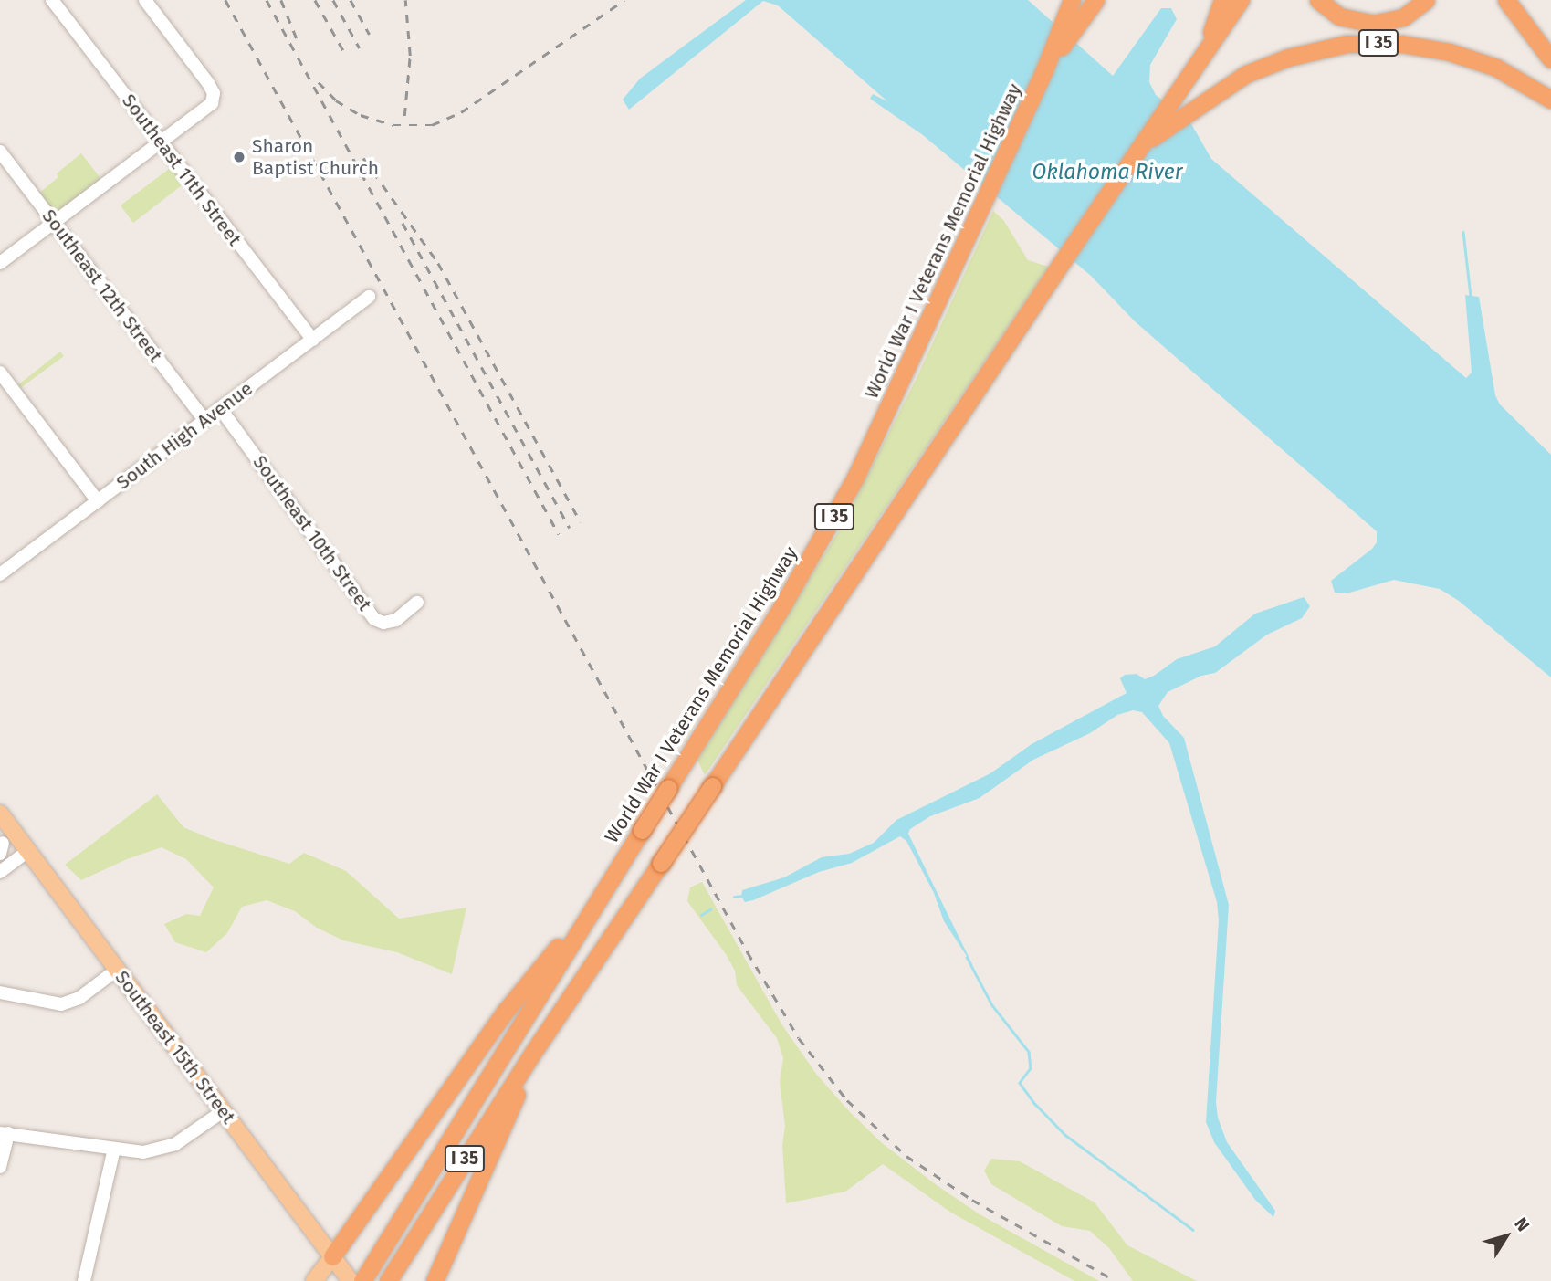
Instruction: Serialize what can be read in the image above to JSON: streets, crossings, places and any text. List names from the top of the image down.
{
  "streets": {
    "highway": ["I 35", "World War I Veterans Memorial Highway"],
    "main road": ["Southeast 15th Street"],
    "street": [
      "Southeast 11th Street",
      "Southeast 12th Street",
      "South High Avenue",
      "Southeast 10th Street"
    ]
  },
  "crossings": [
    ["I 35", "World War I Veterans Memorial Highway"],
    ["Southeast 11th Street", "South High Avenue"],
    ["Southeast 12th Street", "South High Avenue"],
    ["South High Avenue", "Southeast 10th Street"]
  ],
  "water": ["Oklahoma River"],
  "places": ["Sharon Baptist Church"],
  "north": "top right"
}
